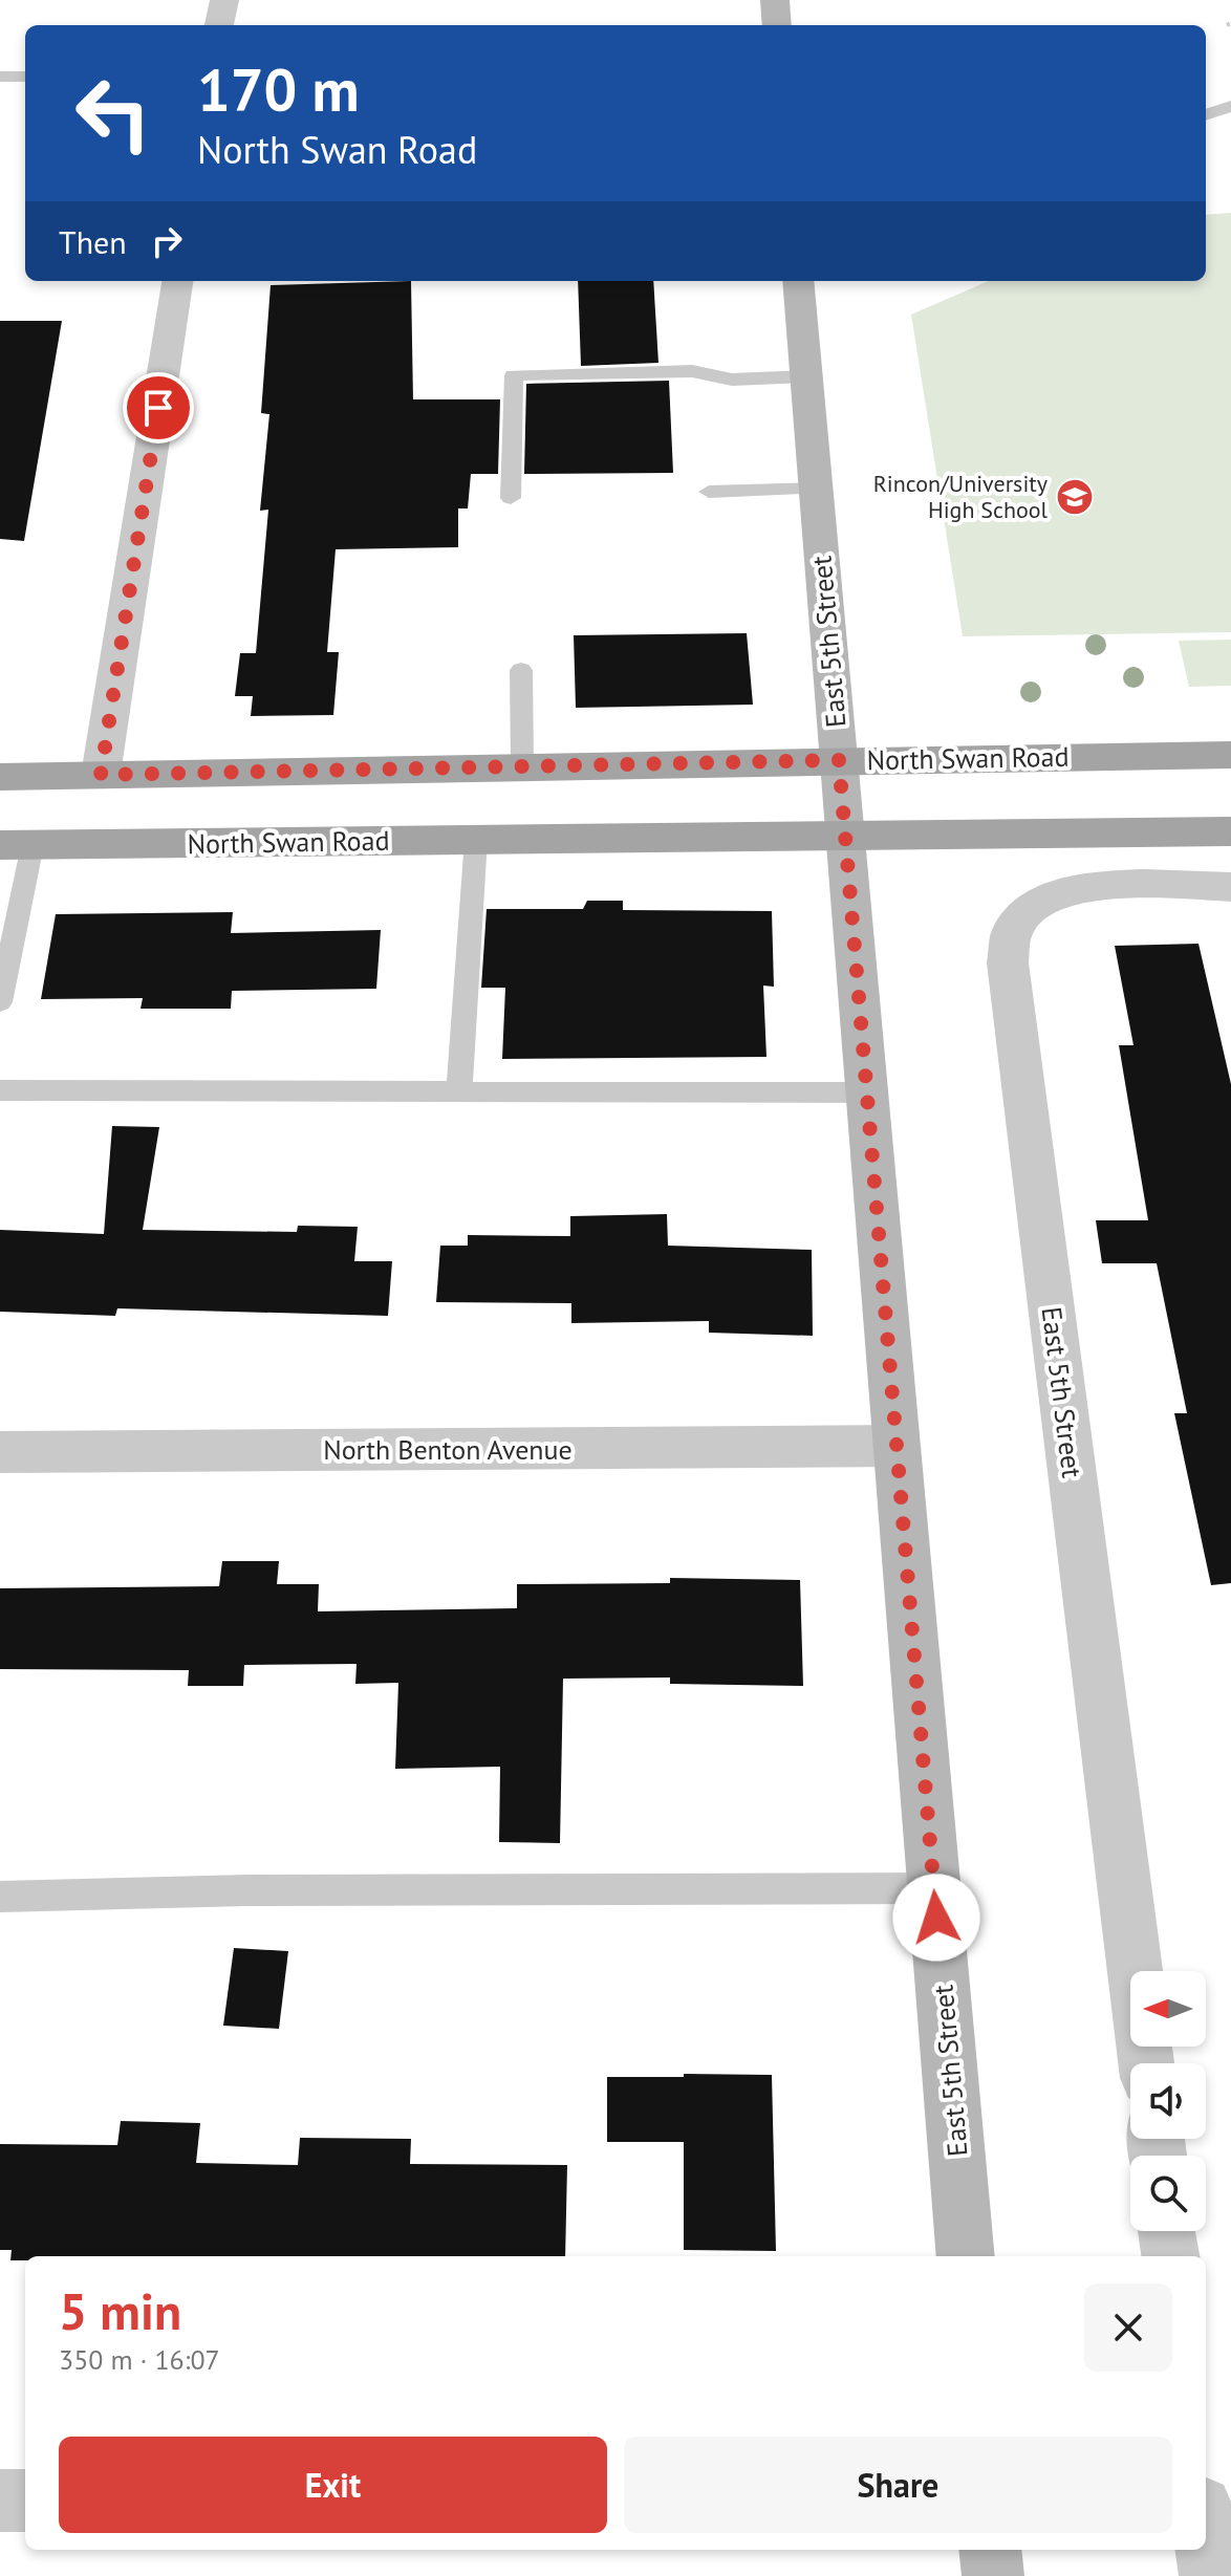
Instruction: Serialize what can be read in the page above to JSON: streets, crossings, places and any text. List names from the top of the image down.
{
  "streets": {
    "main road": ["North Swan Road"],
    "street": ["East 5th Street", "North Benton Avenue"]
  },
  "crossings": [
    ["East 5th Street", "North Swan Road"],
    ["East 5th Street", "North Benton Avenue"]
  ],
  "places": {
    "school or university": ["Rincon/University High School"]
  },
  "north": "left",
  "page": {
    "turn": ["170 m", "North Swan Road"],
    "then": "Then",
    "heading": ["5 min", "350 m · 16:07"],
    "buttons": ["Exit", "Share"]
  }
}
